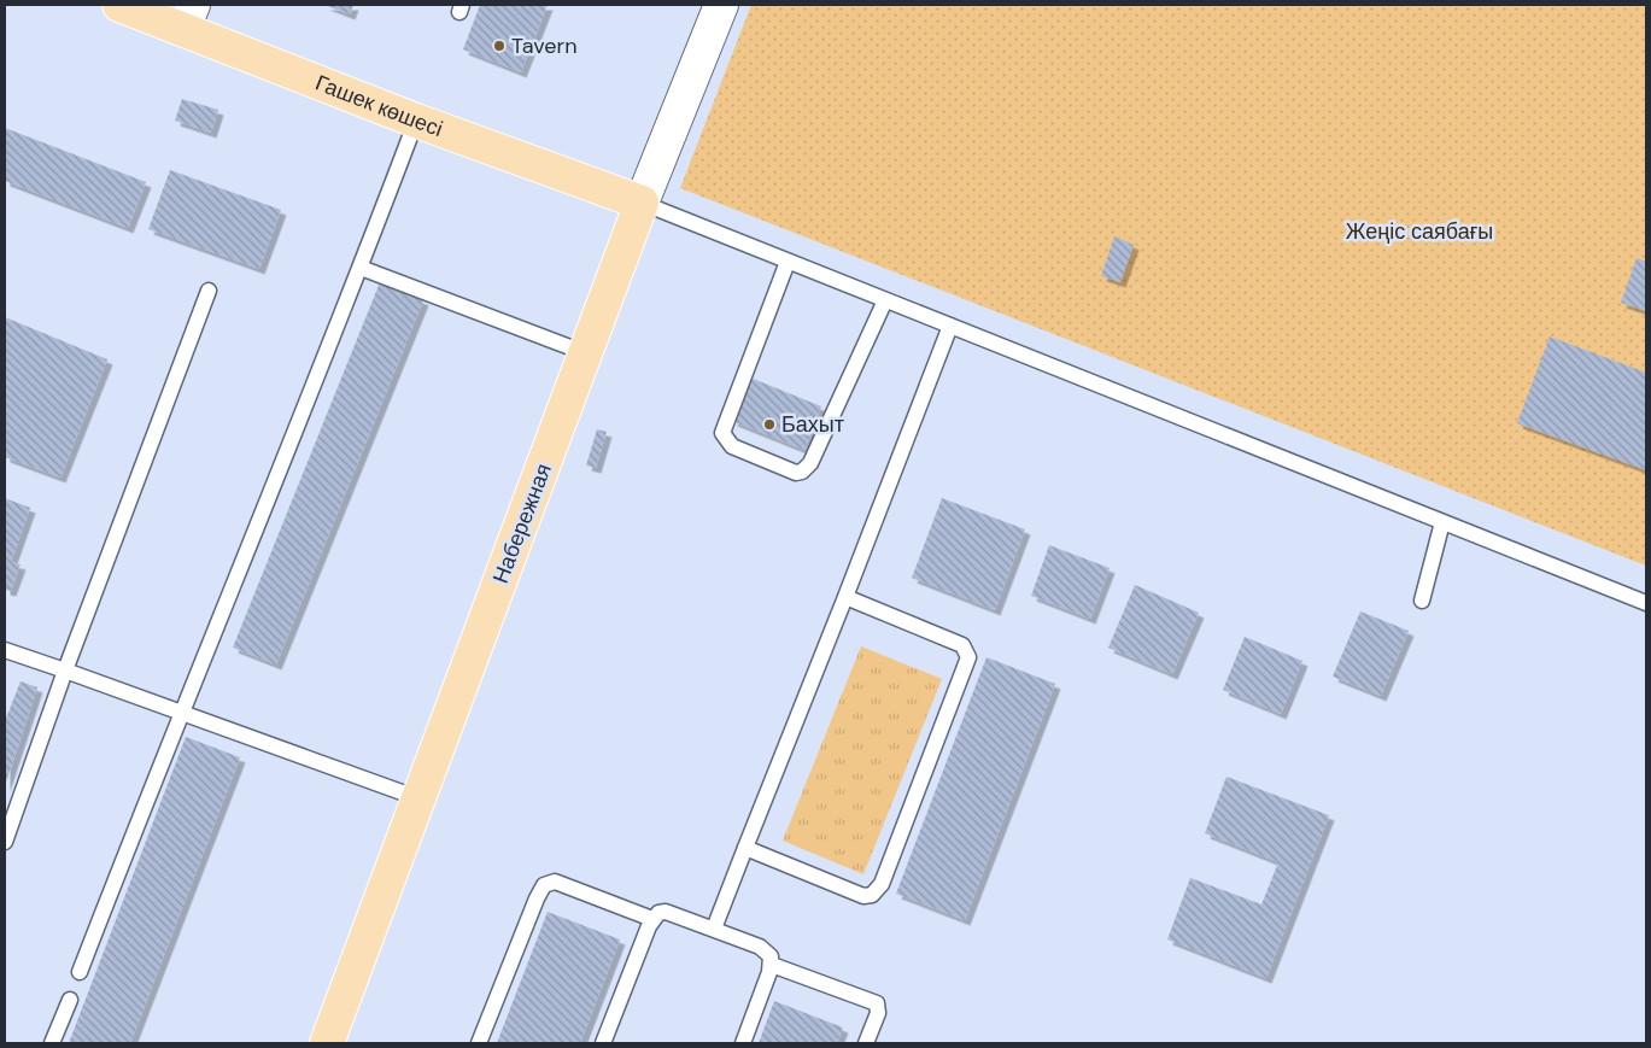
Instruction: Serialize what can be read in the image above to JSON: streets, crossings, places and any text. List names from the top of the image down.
{
  "streets": {
    "main road": ["Гашек көшесі", "Набережная"]
  },
  "crossings": [
    ["Гашек көшесі", "Набережная"]
  ],
  "parks": ["Жеңіс саябағы"],
  "places": ["Tavern", "Бахыт"]
}
